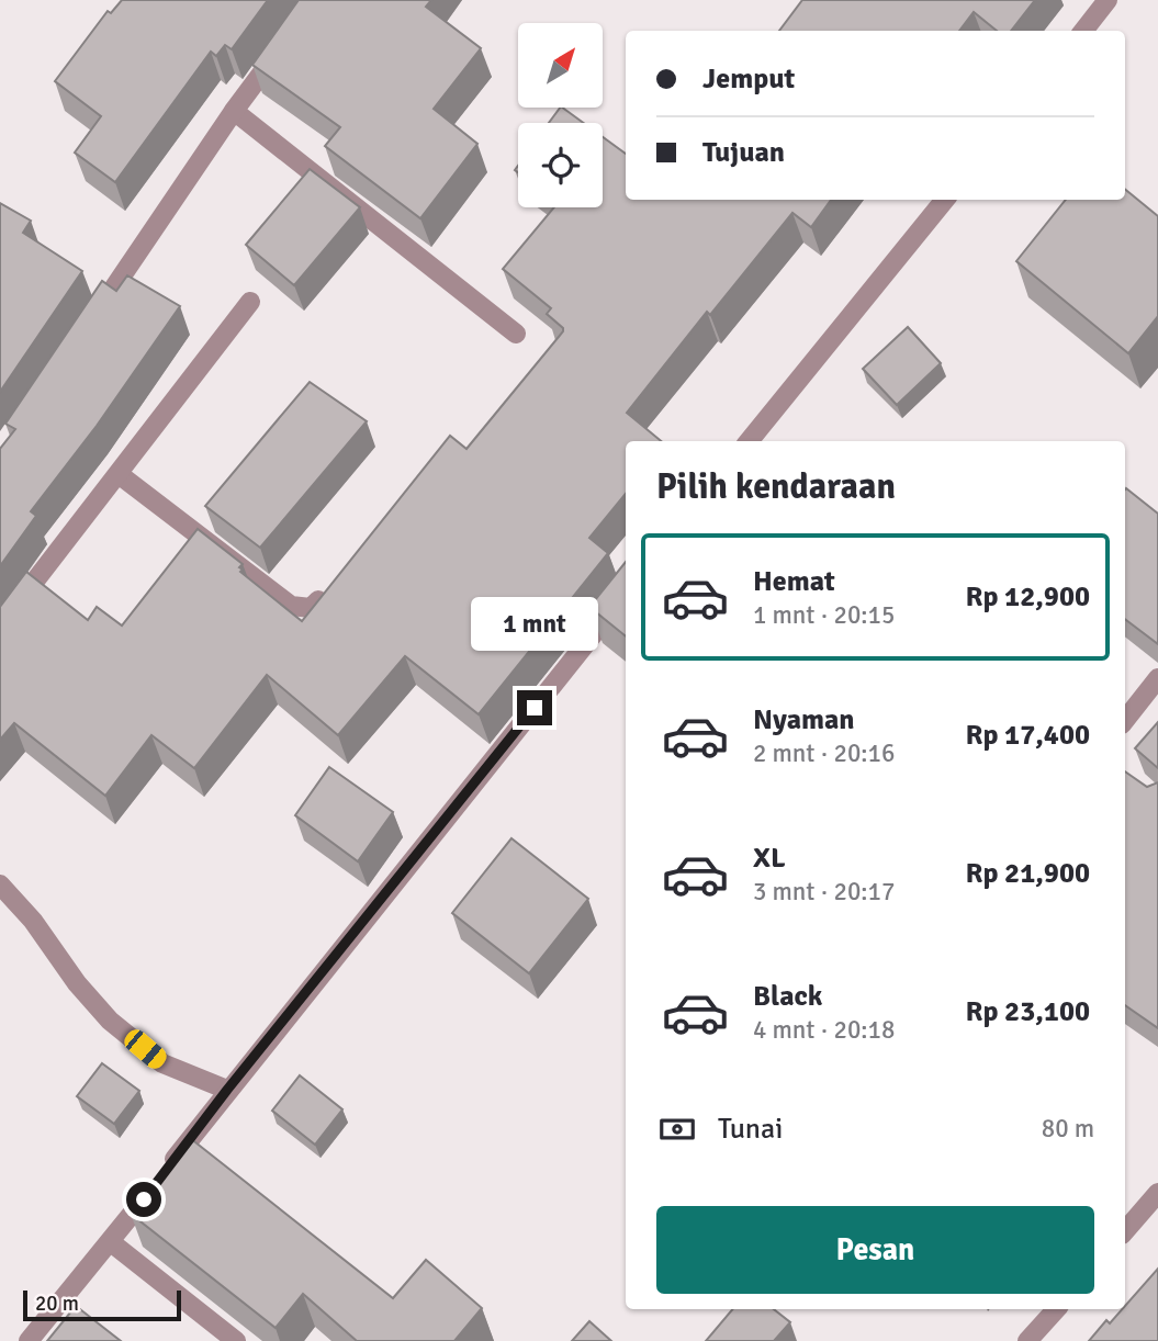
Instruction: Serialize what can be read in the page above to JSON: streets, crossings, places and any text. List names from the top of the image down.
{
  "scale_bar": "20 m",
  "north": "top right",
  "page": {
    "banner": ["Jemput", "Tujuan"],
    "heading": "Pilih kendaraan",
    "list": [
      {
        "name": "Hemat",
        "note": "1 mnt · 20:15",
        "value": "Rp 12,900"
      },
      {
        "name": "Nyaman",
        "note": "2 mnt · 20:16",
        "value": "Rp 17,400"
      },
      {
        "name": "XL",
        "note": "3 mnt · 20:17",
        "value": "Rp 21,900"
      },
      {
        "name": "Black",
        "note": "4 mnt · 20:18",
        "value": "Rp 23,100"
      }
    ],
    "bubble": "1 mnt",
    "pay": ["Tunai", "80 m"],
    "buttons": "Pesan",
    "scale": "20 m"
  }
}
